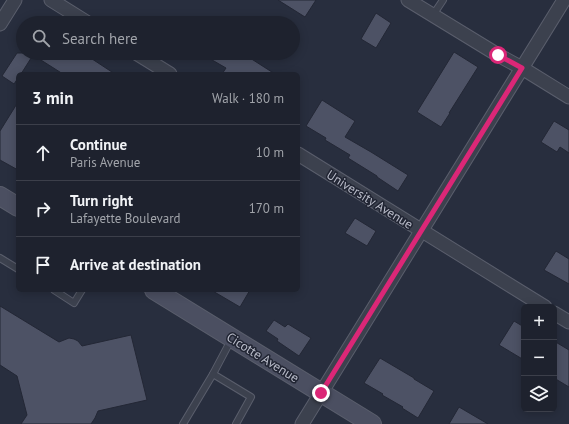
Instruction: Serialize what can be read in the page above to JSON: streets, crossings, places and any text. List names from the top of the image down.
{
  "streets": {
    "street": ["University Avenue", "Cicotte Avenue"]
  },
  "page": {
    "search": "Search here",
    "heading": ["3 min", "Walk · 180 m"],
    "list": [
      ["Continue", "Paris Avenue", "10 m"],
      ["Turn right", "Lafayette Boulevard", "170 m"],
      "Arrive at destination"
    ],
    "map_buttons": ["+", "−"]
  }
}
